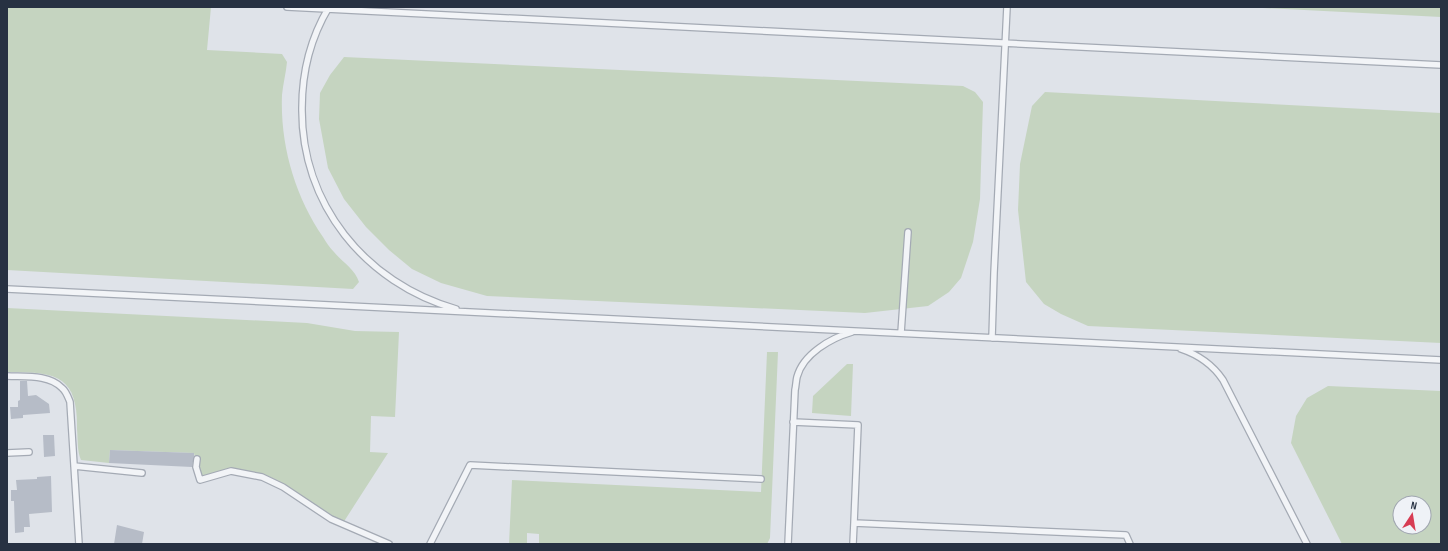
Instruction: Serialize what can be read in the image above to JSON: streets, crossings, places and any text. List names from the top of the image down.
{
  "north": "top"
}
